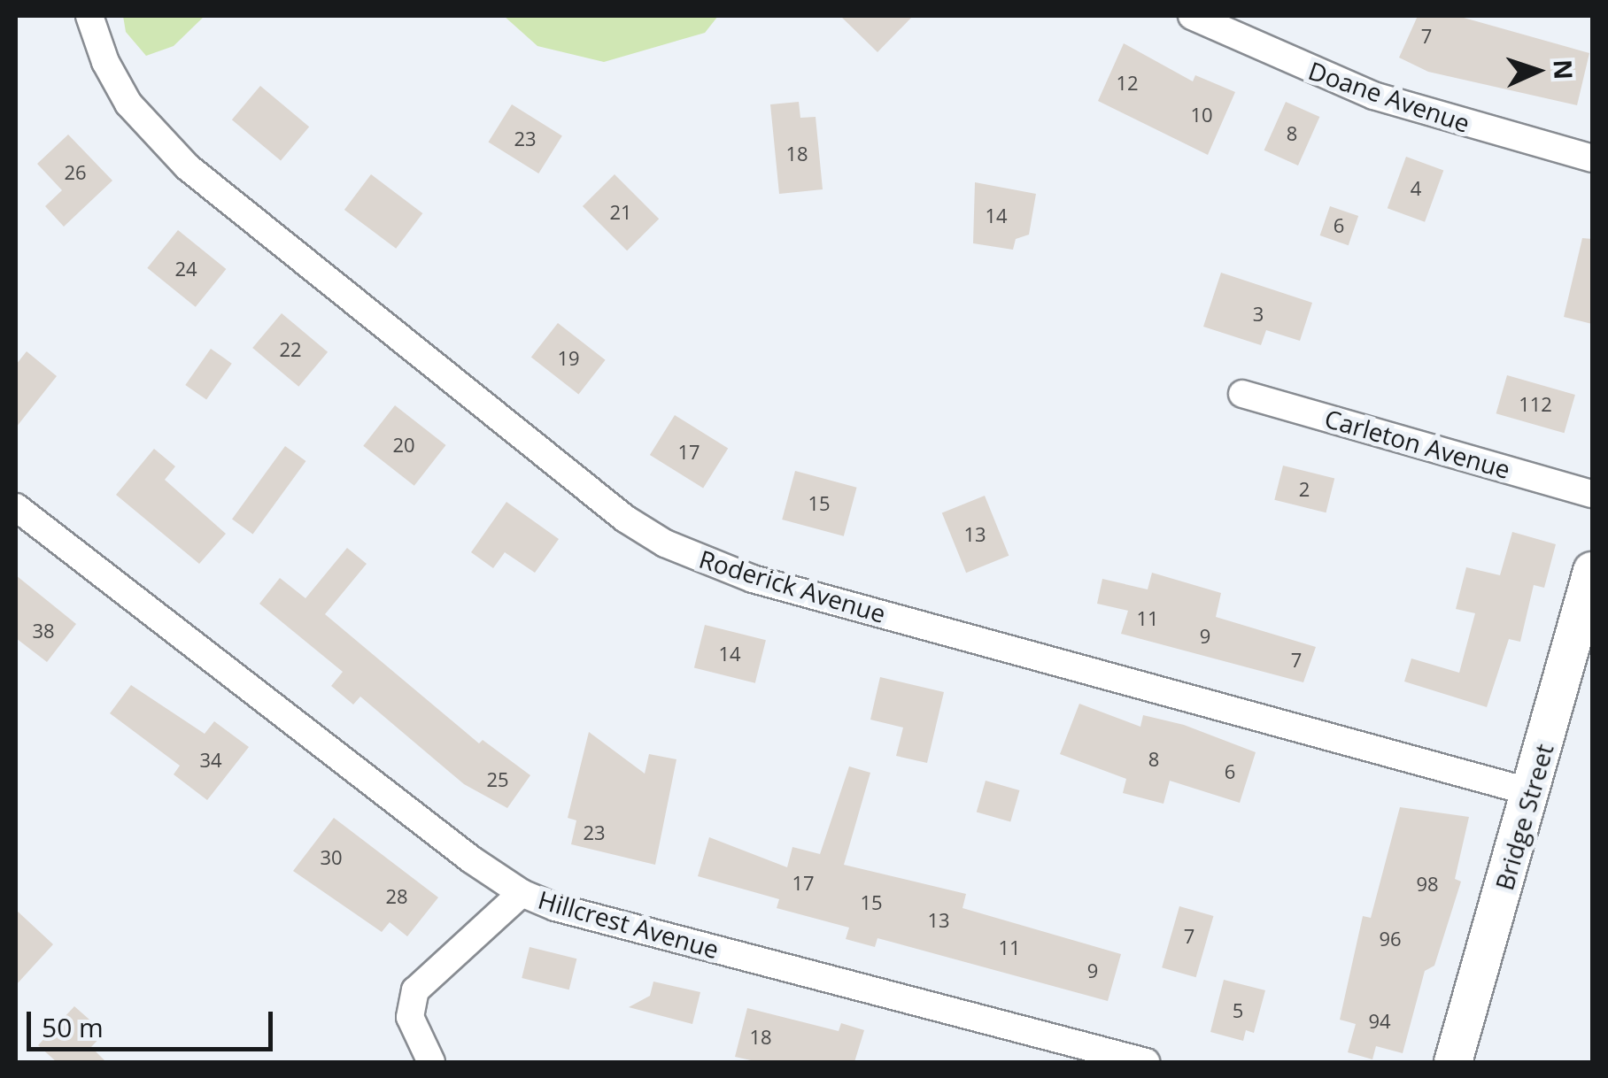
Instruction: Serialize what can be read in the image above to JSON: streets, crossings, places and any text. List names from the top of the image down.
{
  "streets": {
    "main road": ["Bridge Street"],
    "street": [
      "Doane Avenue",
      "Carleton Avenue",
      "Roderick Avenue",
      "Hillcrest Avenue"
    ]
  },
  "crossings": [
    ["Roderick Avenue", "Bridge Street"]
  ],
  "house_numbers": [
    "7",
    "12",
    "10",
    "8",
    "23",
    "18",
    "26",
    "4",
    "21",
    "14",
    "6",
    "24",
    "3",
    "22",
    "19",
    "112",
    "20",
    "17",
    "2",
    "15",
    "13",
    "11",
    "38",
    "9",
    "14",
    "7",
    "8",
    "34",
    "6",
    "25",
    "23",
    "30",
    "17",
    "98",
    "28",
    "15",
    "13",
    "7",
    "96",
    "11",
    "9",
    "5",
    "94",
    "18"
  ],
  "scale_bar": "50 m",
  "north": "right"
}
